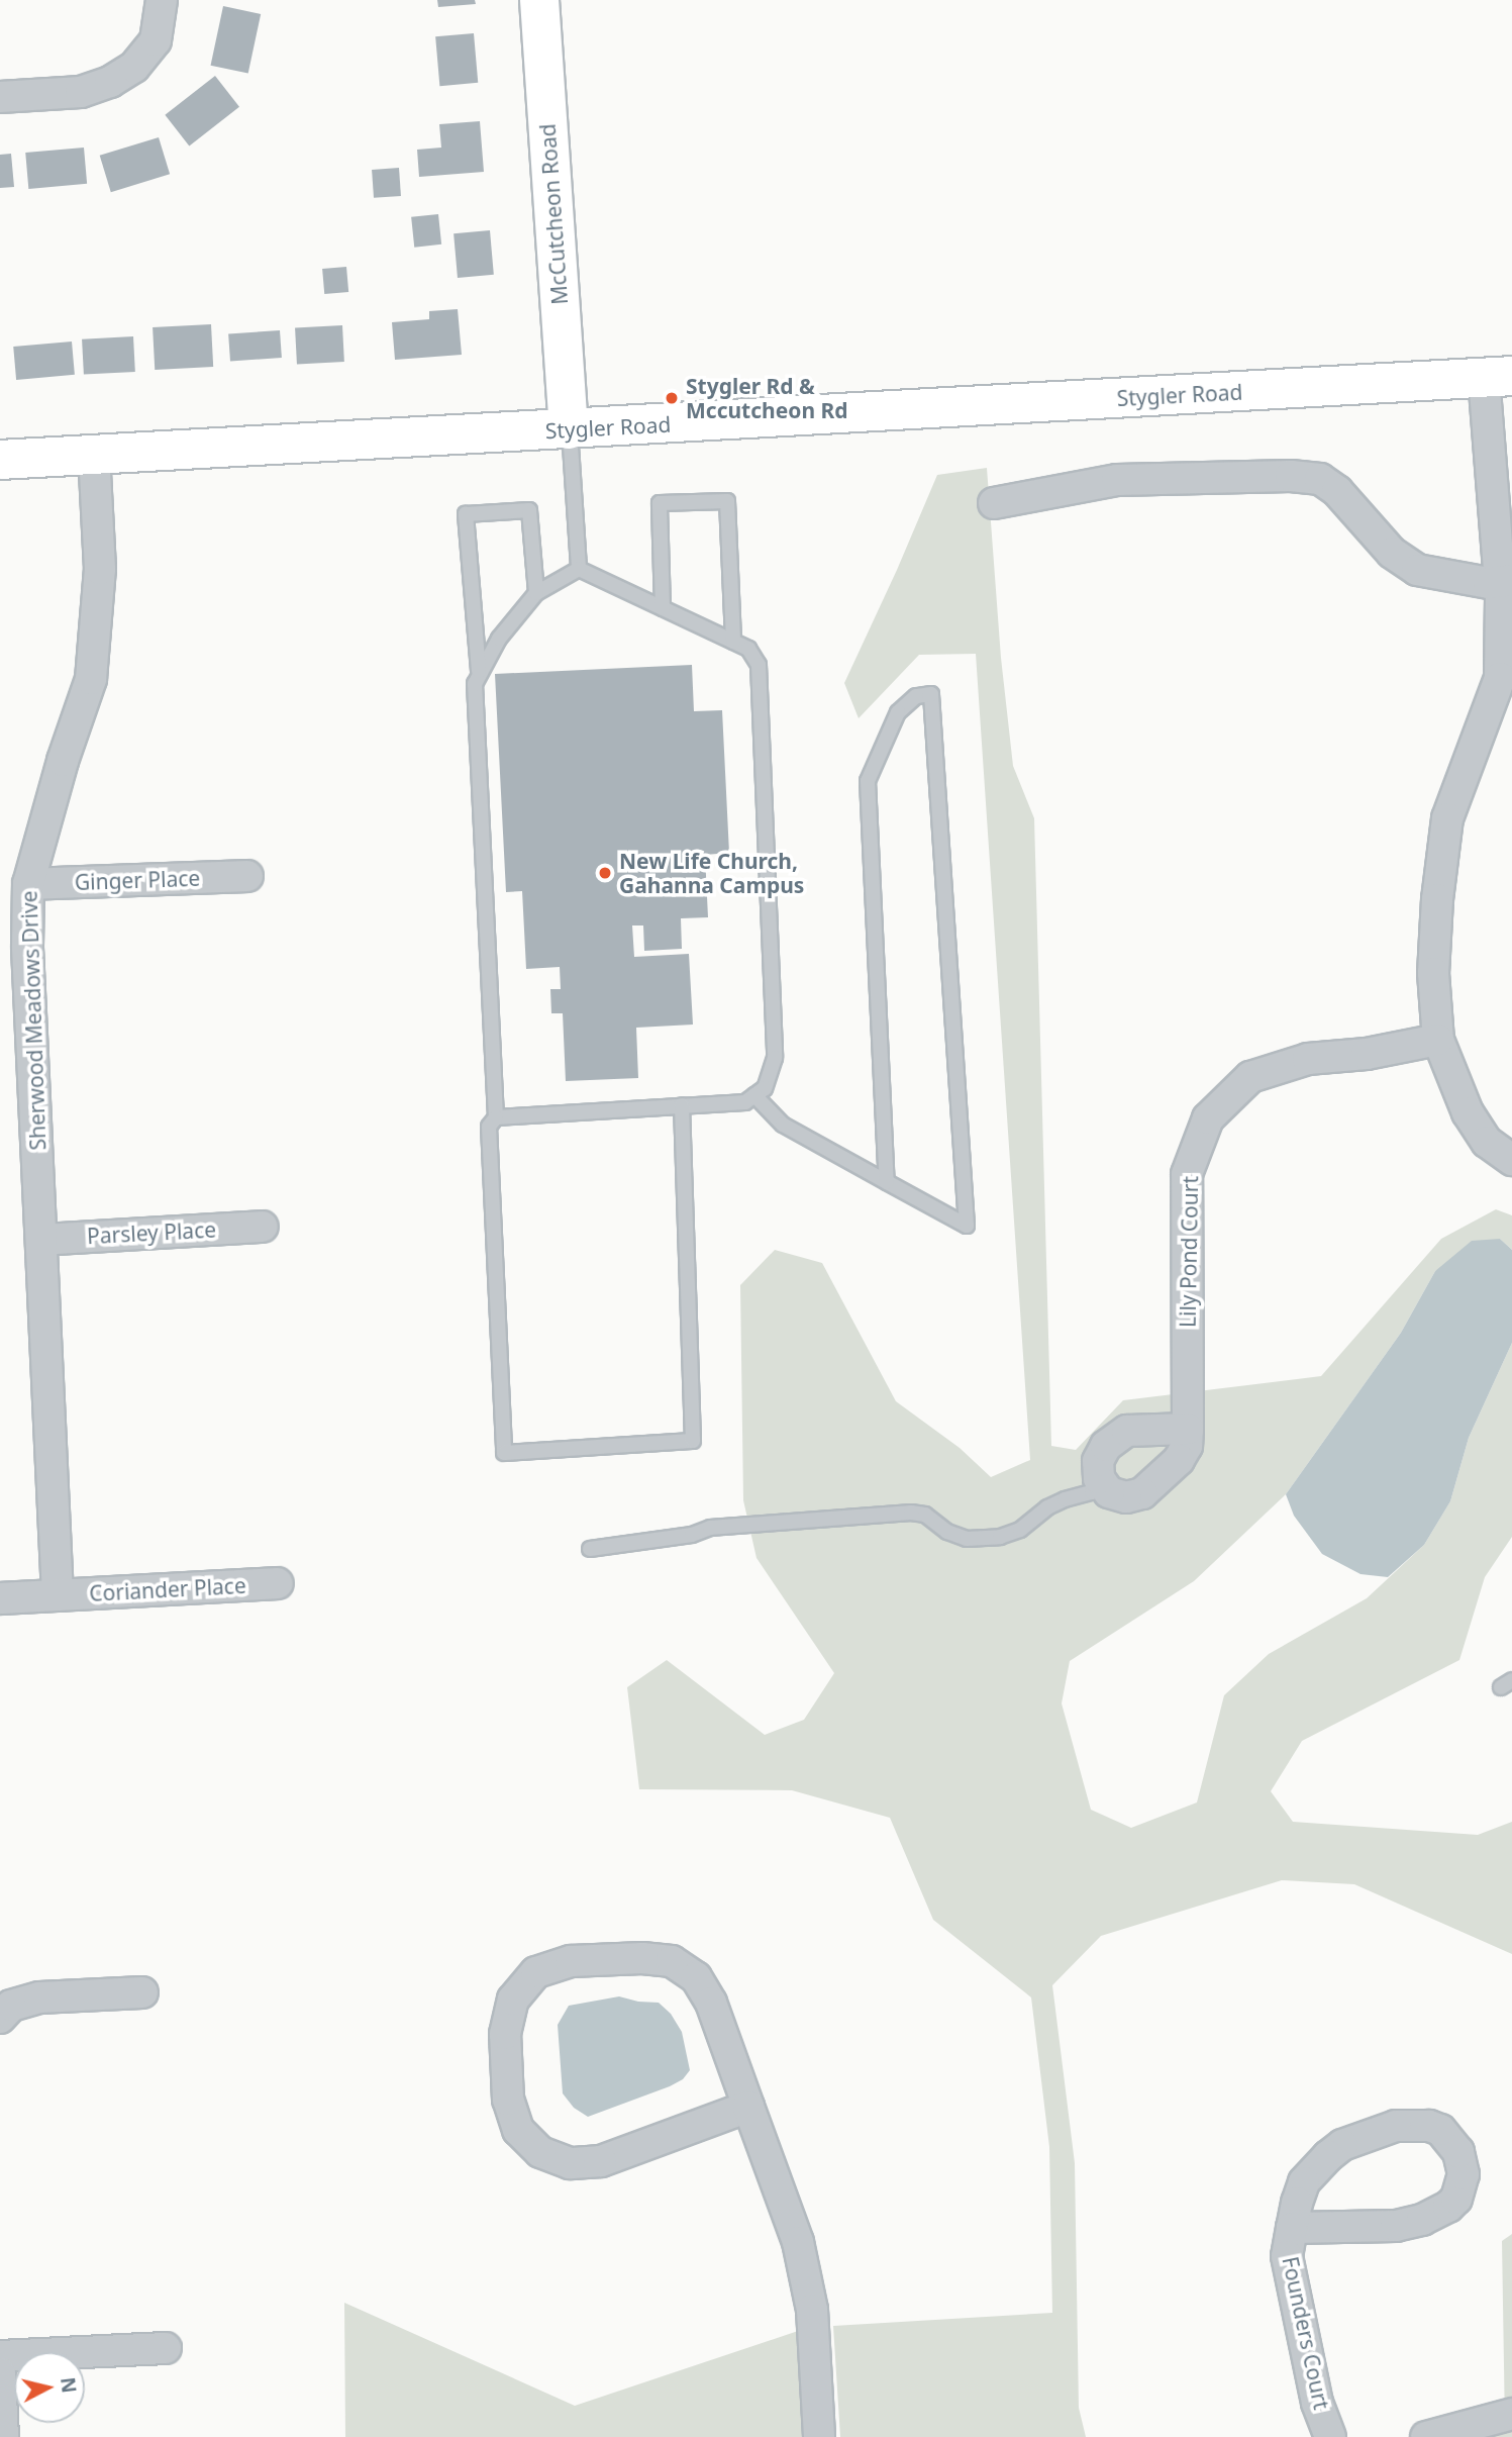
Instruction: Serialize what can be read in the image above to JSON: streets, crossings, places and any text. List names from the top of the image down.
{
  "streets": {
    "main road": ["McCutcheon Road", "Stygler Road"],
    "street": [
      "Ginger Place",
      "Sherwood Meadows Drive",
      "Parsley Place",
      "Lily Pond Court",
      "Coriander Place",
      "Founders Court"
    ]
  },
  "crossings": [
    ["McCutcheon Road", "Stygler Road"],
    ["Stygler Road", "Sherwood Meadows Drive"],
    ["Ginger Place", "Sherwood Meadows Drive"],
    ["Sherwood Meadows Drive", "Parsley Place"],
    ["Sherwood Meadows Drive", "Coriander Place"]
  ],
  "places": ["Stygler Rd & Mccutcheon Rd", "New Life Church, Gahanna Campus"],
  "north": "right"
}
